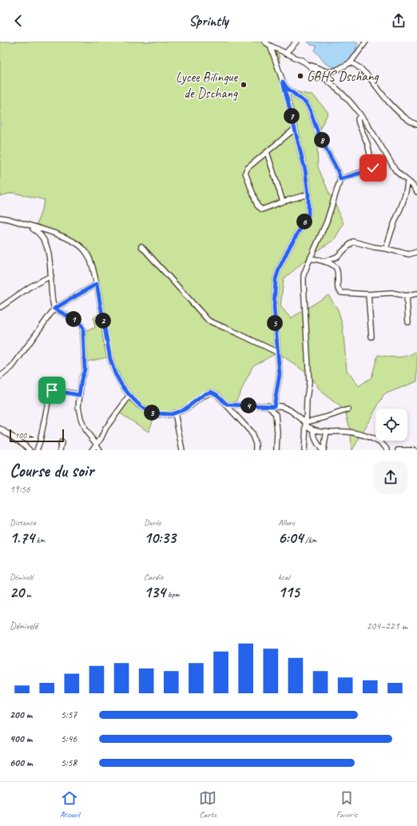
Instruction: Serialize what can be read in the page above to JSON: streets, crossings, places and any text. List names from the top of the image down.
{
  "places": ["GBHS Dschang", "Lycee Bilingue de Dschang"],
  "scale_bar": "100 m",
  "page": {
    "header": "Sprintly",
    "pins": [
      "7",
      "8",
      "6",
      "1",
      "2",
      "5",
      "4",
      "3"
    ],
    "scale": "100 m",
    "heading": ["Course du soir", "19:56"],
    "stats": [
      ["Distance", "1.74 km"],
      ["Durée", "10:33"],
      ["Allure", "6:04 /km"],
      ["Dénivelé", "20 m"],
      ["Cardio", "134 bpm"],
      ["kcal", "115"]
    ],
    "chart": ["Dénivelé", "204–221 m"],
    "list": [
      {
        "name": "200 m",
        "note": "5:57"
      },
      {
        "name": "400 m",
        "note": "5:46"
      },
      {
        "name": "600 m",
        "note": "5:58"
      }
    ],
    "tabs": ["Accueil", "Carte", "Favoris"]
  }
}
